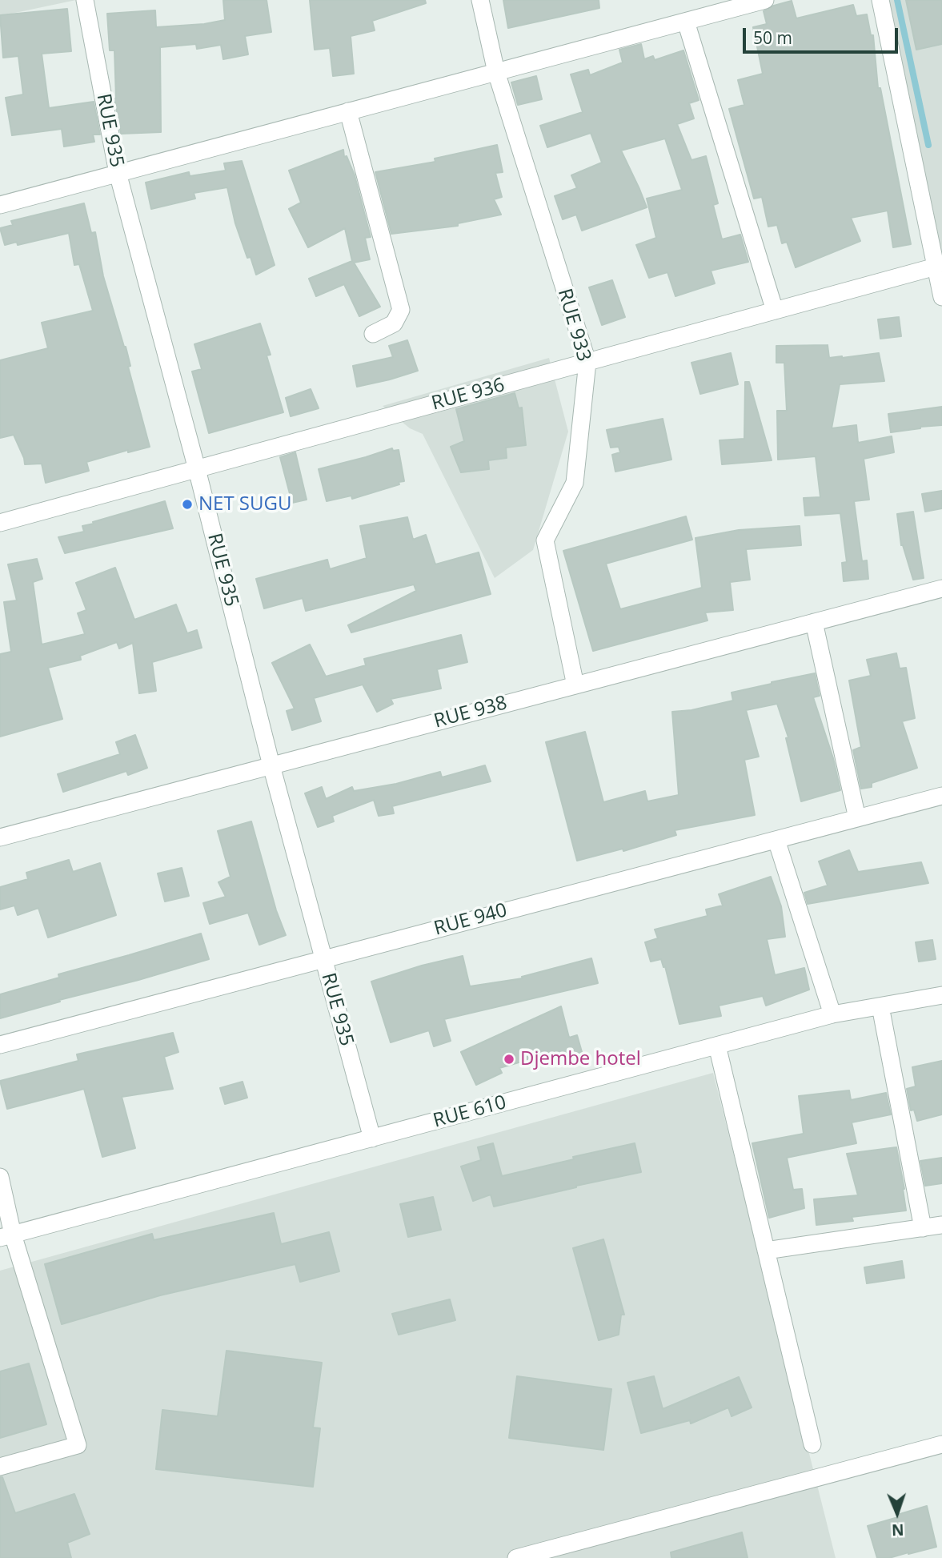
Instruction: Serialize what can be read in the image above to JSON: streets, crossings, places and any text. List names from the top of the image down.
{
  "streets": {
    "street": [
      "RUE 935",
      "RUE 933",
      "RUE 936",
      "RUE 938",
      "RUE 940",
      "RUE 610"
    ]
  },
  "crossings": [
    ["RUE 935", "RUE 936"],
    ["RUE 935", "RUE 938"],
    ["RUE 935", "RUE 940"],
    ["RUE 935", "RUE 610"],
    ["RUE 933", "RUE 936"],
    ["RUE 933", "RUE 938"]
  ],
  "places": ["NET SUGU", "Djembe hotel"],
  "scale_bar": "50 m",
  "north": "bottom"
}
